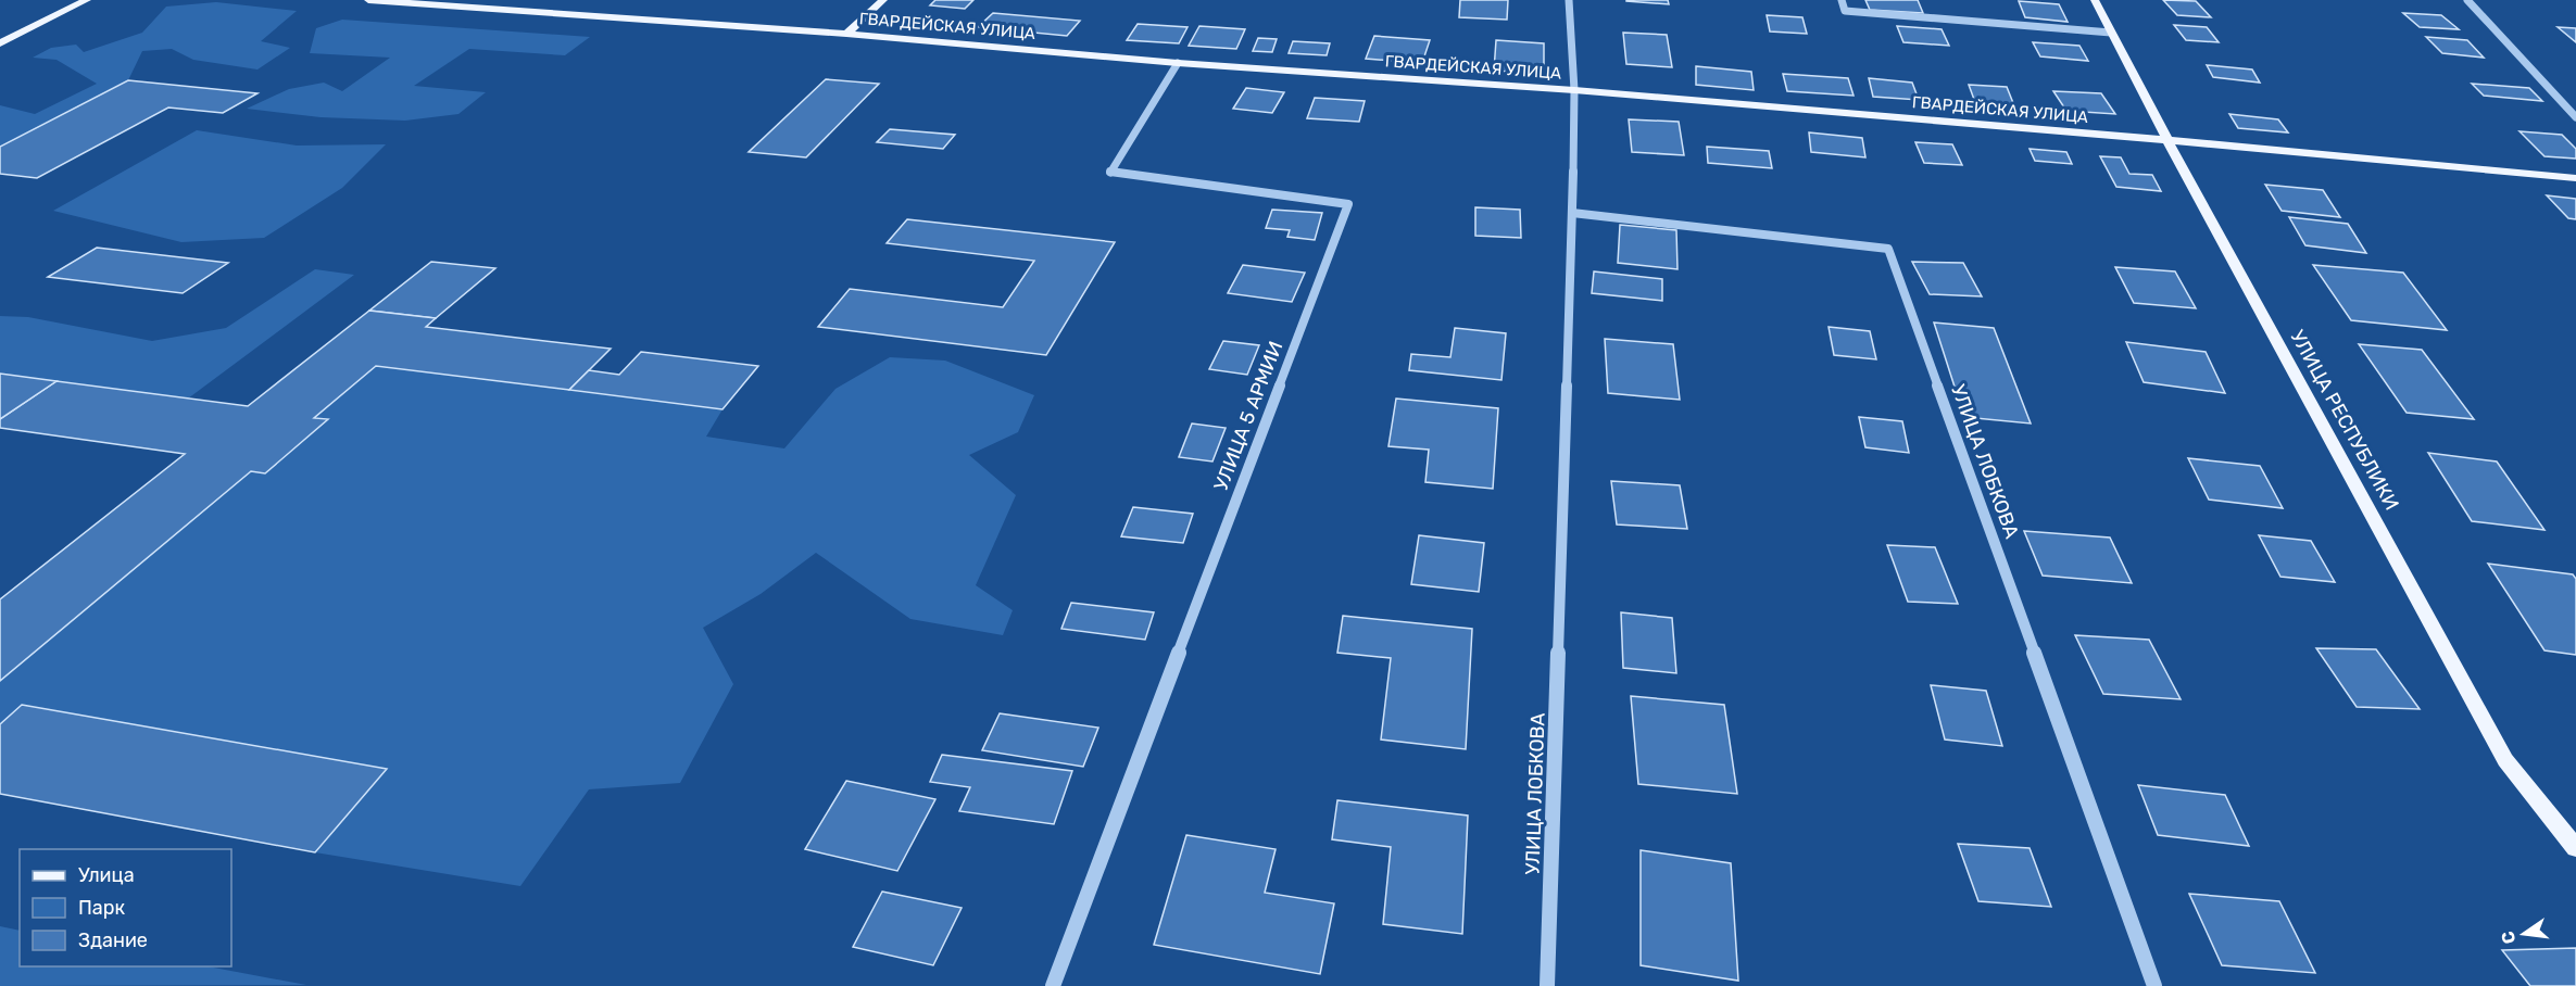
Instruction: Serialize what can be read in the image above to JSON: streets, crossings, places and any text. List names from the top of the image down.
{
  "streets": {
    "main road": ["ГВАРДЕЙСКАЯ УЛИЦА", "УЛИЦА РЕСПУБЛИКИ"],
    "street": ["УЛИЦА 5 АРМИИ", "УЛИЦА ЛОБКОВА"]
  },
  "crossings": [
    ["ГВАРДЕЙСКАЯ УЛИЦА", "УЛИЦА 5 АРМИИ"],
    ["ГВАРДЕЙСКАЯ УЛИЦА", "УЛИЦА РЕСПУБЛИКИ"],
    ["ГВАРДЕЙСКАЯ УЛИЦА", "УЛИЦА ЛОБКОВА"]
  ],
  "legend": ["Улица", "Парк", "Здание"],
  "north": "left"
}
